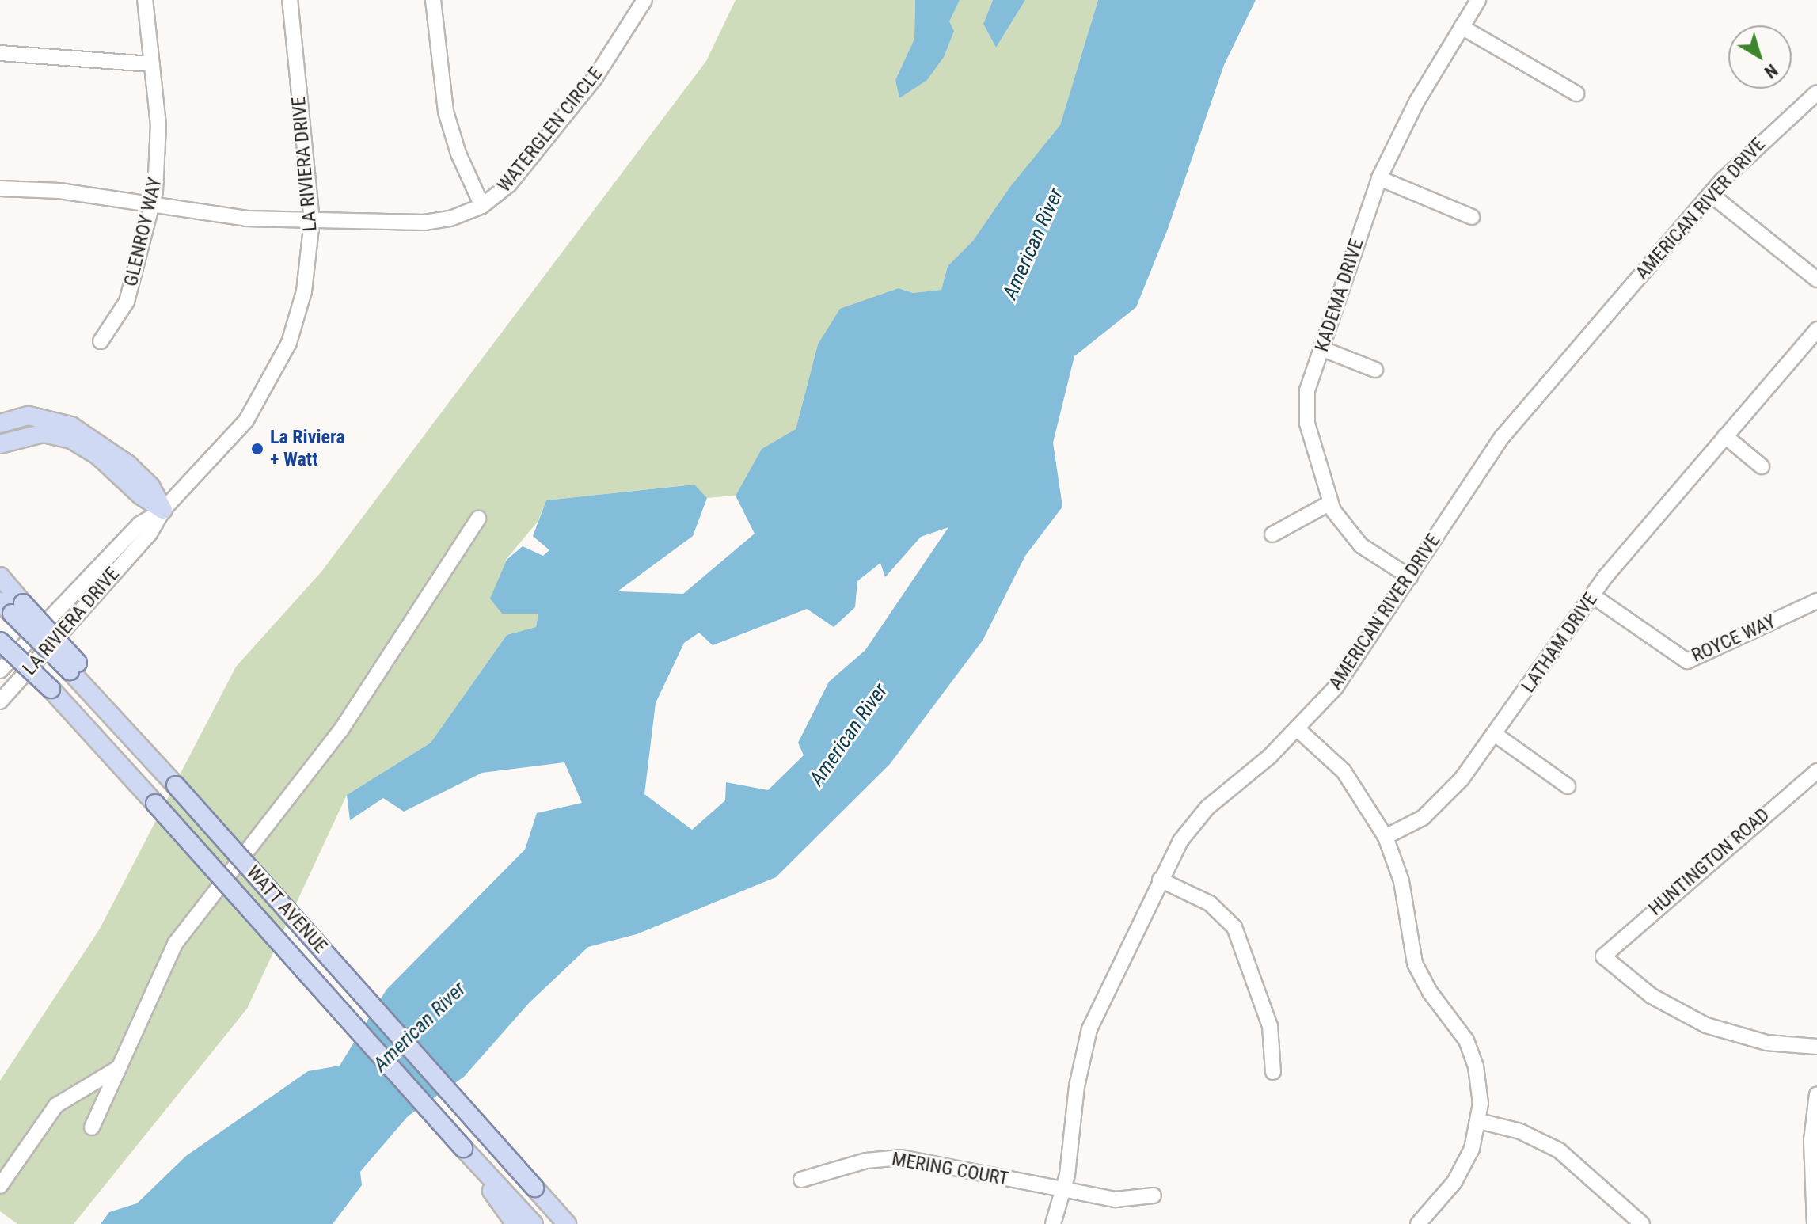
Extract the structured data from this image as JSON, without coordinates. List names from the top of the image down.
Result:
{
  "streets": {
    "main road": ["WATT AVENUE"],
    "street": [
      "WATERGLEN CIRCLE",
      "LA RIVIERA DRIVE",
      "AMERICAN RIVER DRIVE",
      "GLENROY WAY",
      "KADEMA DRIVE",
      "ROYCE WAY",
      "LATHAM DRIVE",
      "HUNTINGTON ROAD",
      "MERING COURT"
    ]
  },
  "crossings": [
    ["WATERGLEN CIRCLE", "LA RIVIERA DRIVE"],
    ["WATERGLEN CIRCLE", "GLENROY WAY"],
    ["AMERICAN RIVER DRIVE", "KADEMA DRIVE"],
    ["AMERICAN RIVER DRIVE", "MERING COURT"],
    ["ROYCE WAY", "LATHAM DRIVE"]
  ],
  "water": ["American River"],
  "places": ["La Riviera + Watt"],
  "north": "bottom right"
}
